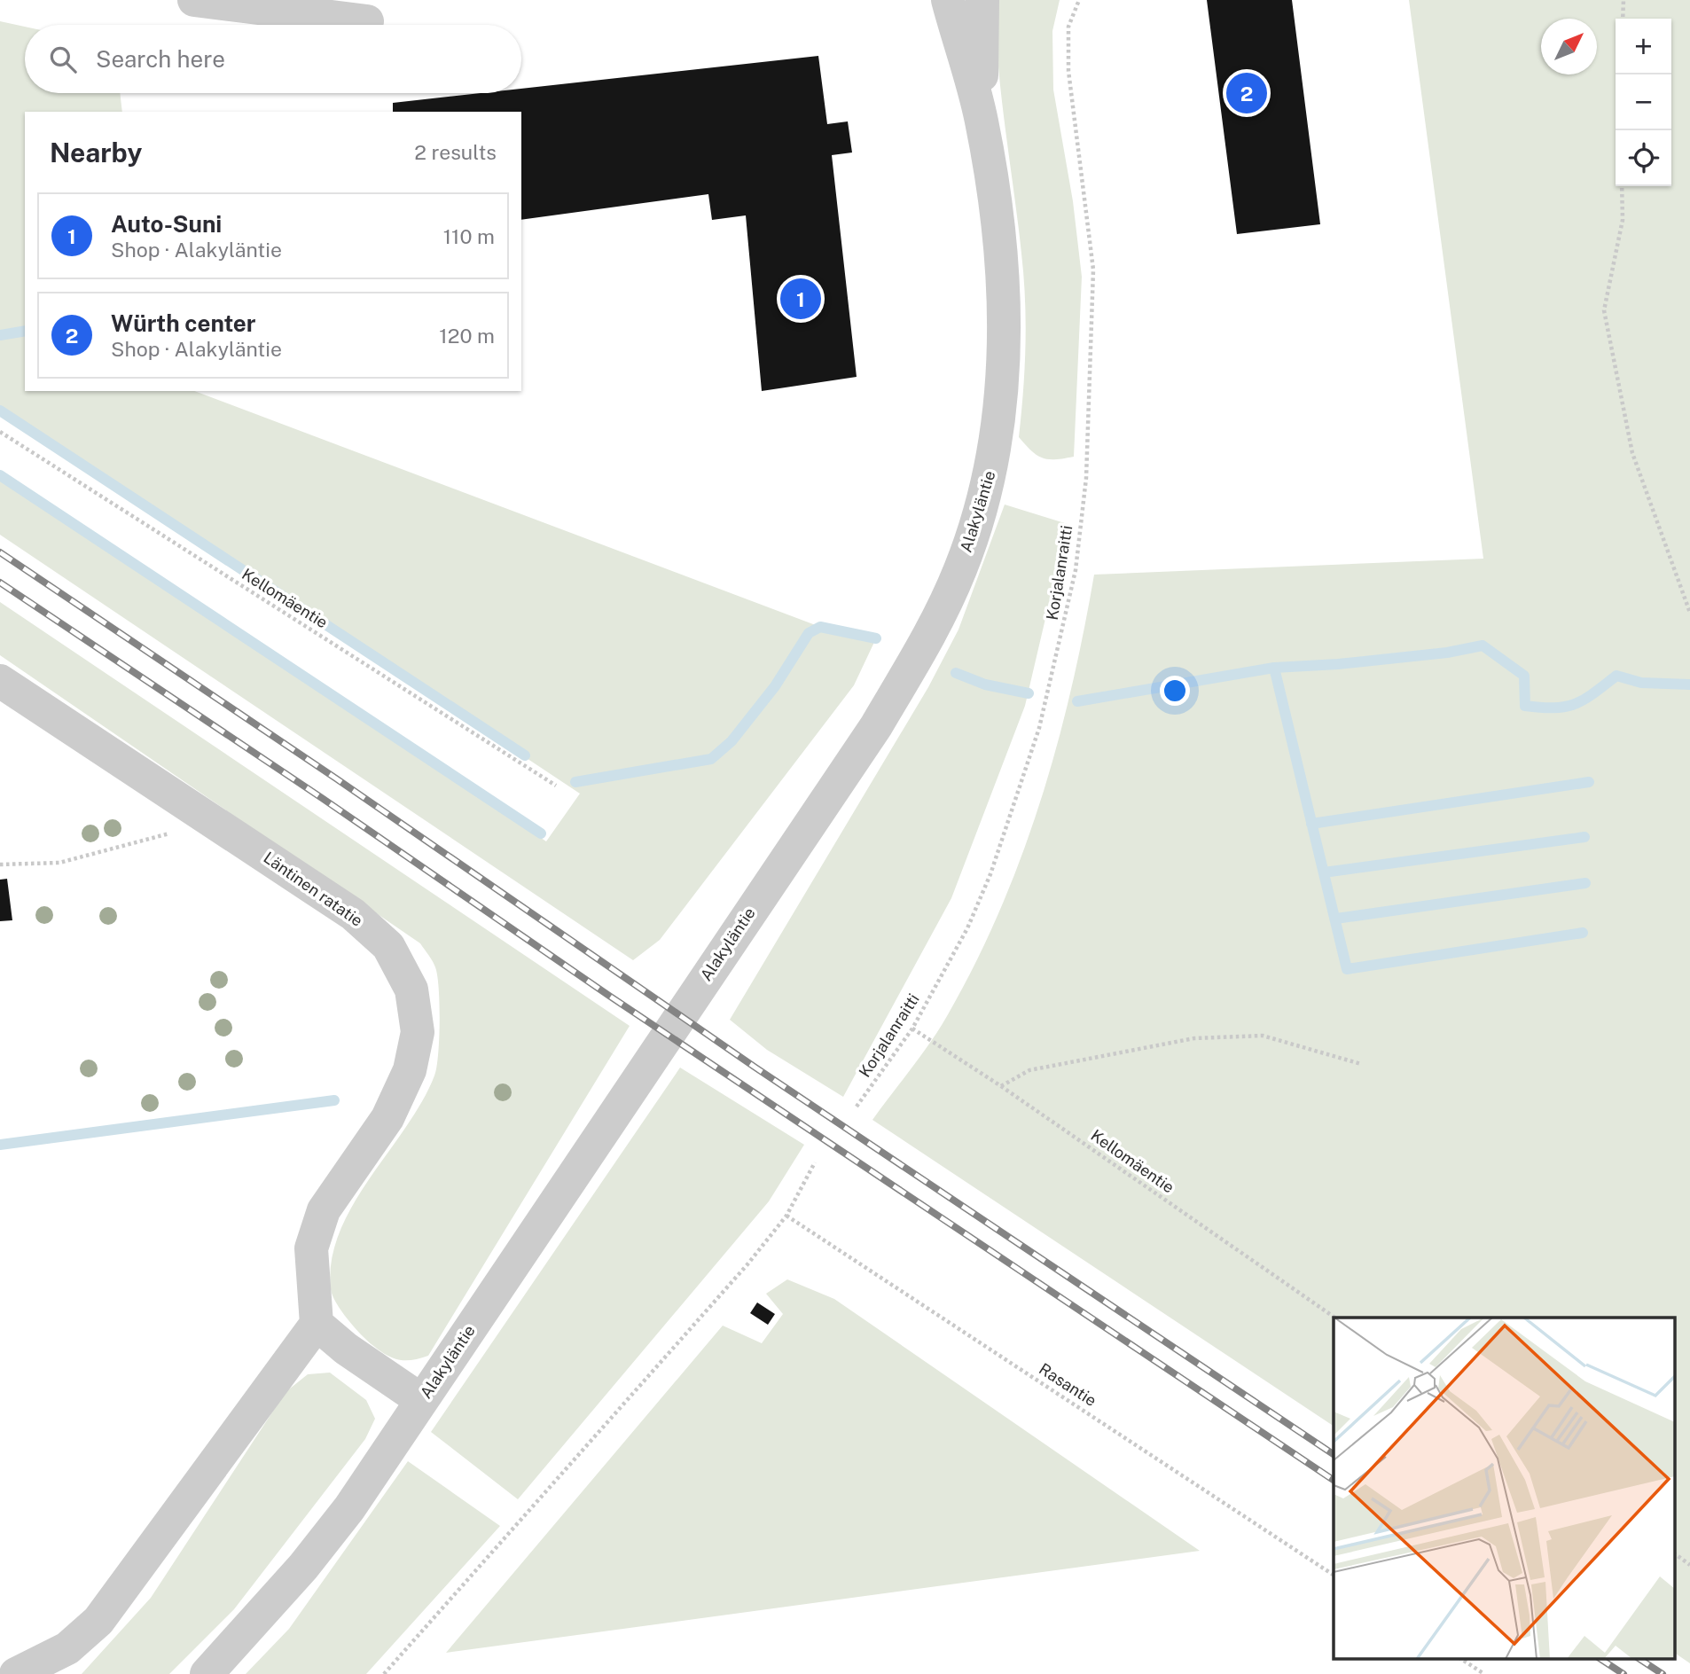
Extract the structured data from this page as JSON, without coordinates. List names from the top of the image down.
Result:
{
  "streets": {
    "street": ["Alakyläntie", "Läntinen ratatie"],
    "path": ["Korjalanraitti", "Kellomäentie", "Rasantie"]
  },
  "crossings": [
    ["Korjalanraitti", "Kellomäentie"]
  ],
  "north": "top right",
  "page": {
    "map_buttons": ["+", "−"],
    "search": "Search here",
    "pins": ["2", "1"],
    "heading": ["Nearby", "2 results"],
    "list": [
      {
        "mark": "1",
        "name": "Auto-Suni",
        "note": "Shop · Alakyläntie",
        "value": "110 m"
      },
      {
        "mark": "2",
        "name": "Würth center",
        "note": "Shop · Alakyläntie",
        "value": "120 m"
      }
    ]
  }
}
